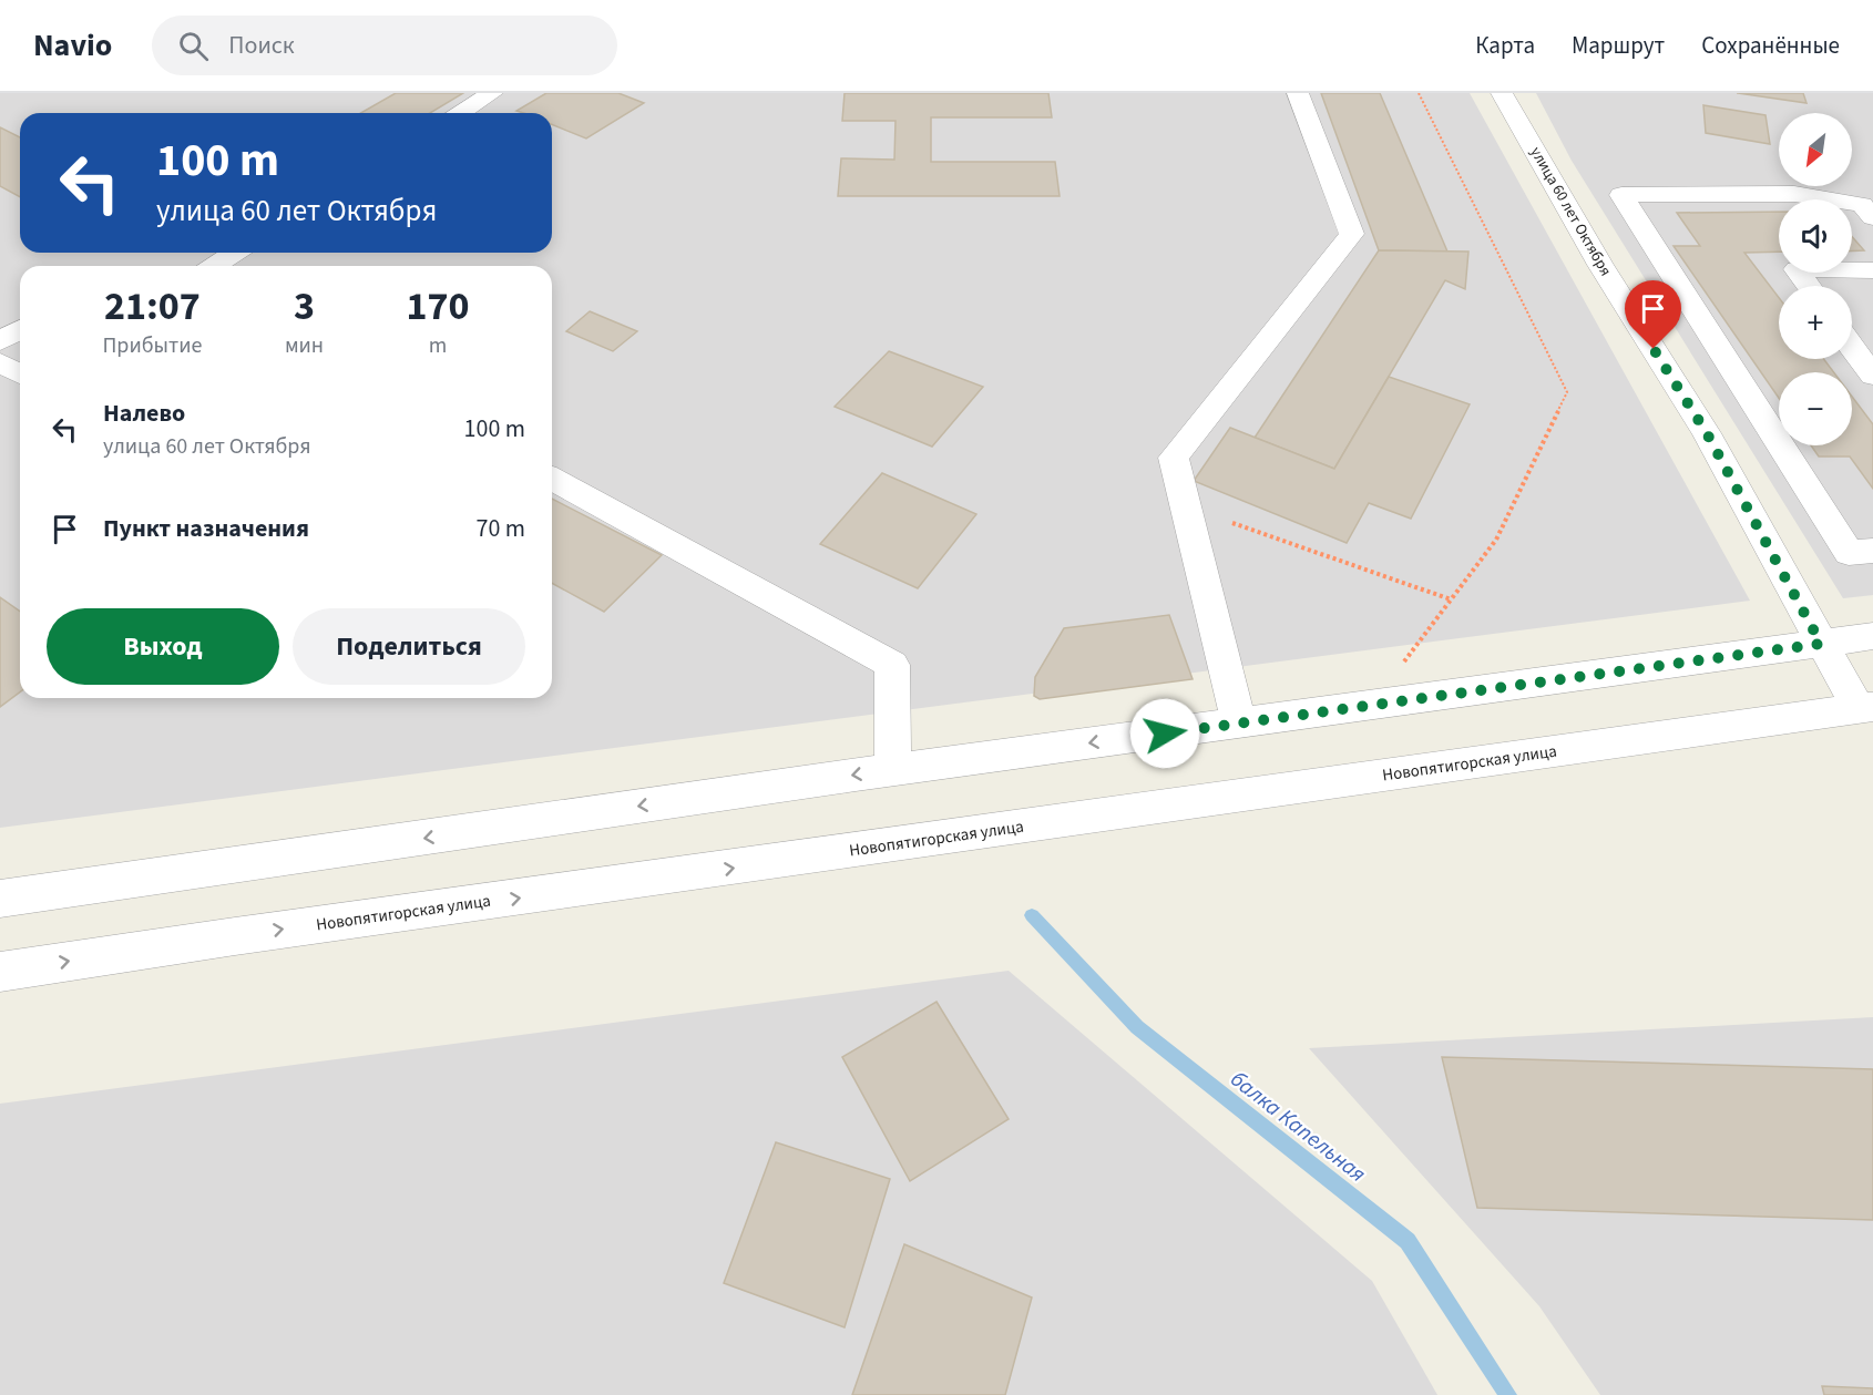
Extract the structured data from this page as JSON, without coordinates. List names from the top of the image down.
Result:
{
  "streets": {
    "street": ["улица 60 лет Октября", "Новопятигорская улица"]
  },
  "crossings": [
    ["улица 60 лет Октября", "Новопятигорская улица"]
  ],
  "water": ["балка Капельная"],
  "north": "bottom left",
  "page": {
    "header": "Navio",
    "search": "Поиск",
    "nav": ["Карта", "Маршрут", "Сохранённые"],
    "map_buttons": ["+", "−"],
    "turn": ["100 m", "улица 60 лет Октября"],
    "eta": [
      "21:07",
      "Прибытие",
      "3",
      "мин",
      "170",
      "m"
    ],
    "list": [
      {
        "name": "Налево",
        "note": "улица 60 лет Октября",
        "value": "100 m"
      },
      {
        "name": "Пункт назначения",
        "value": "70 m"
      }
    ],
    "buttons": ["Выход", "Поделиться"]
  }
}
